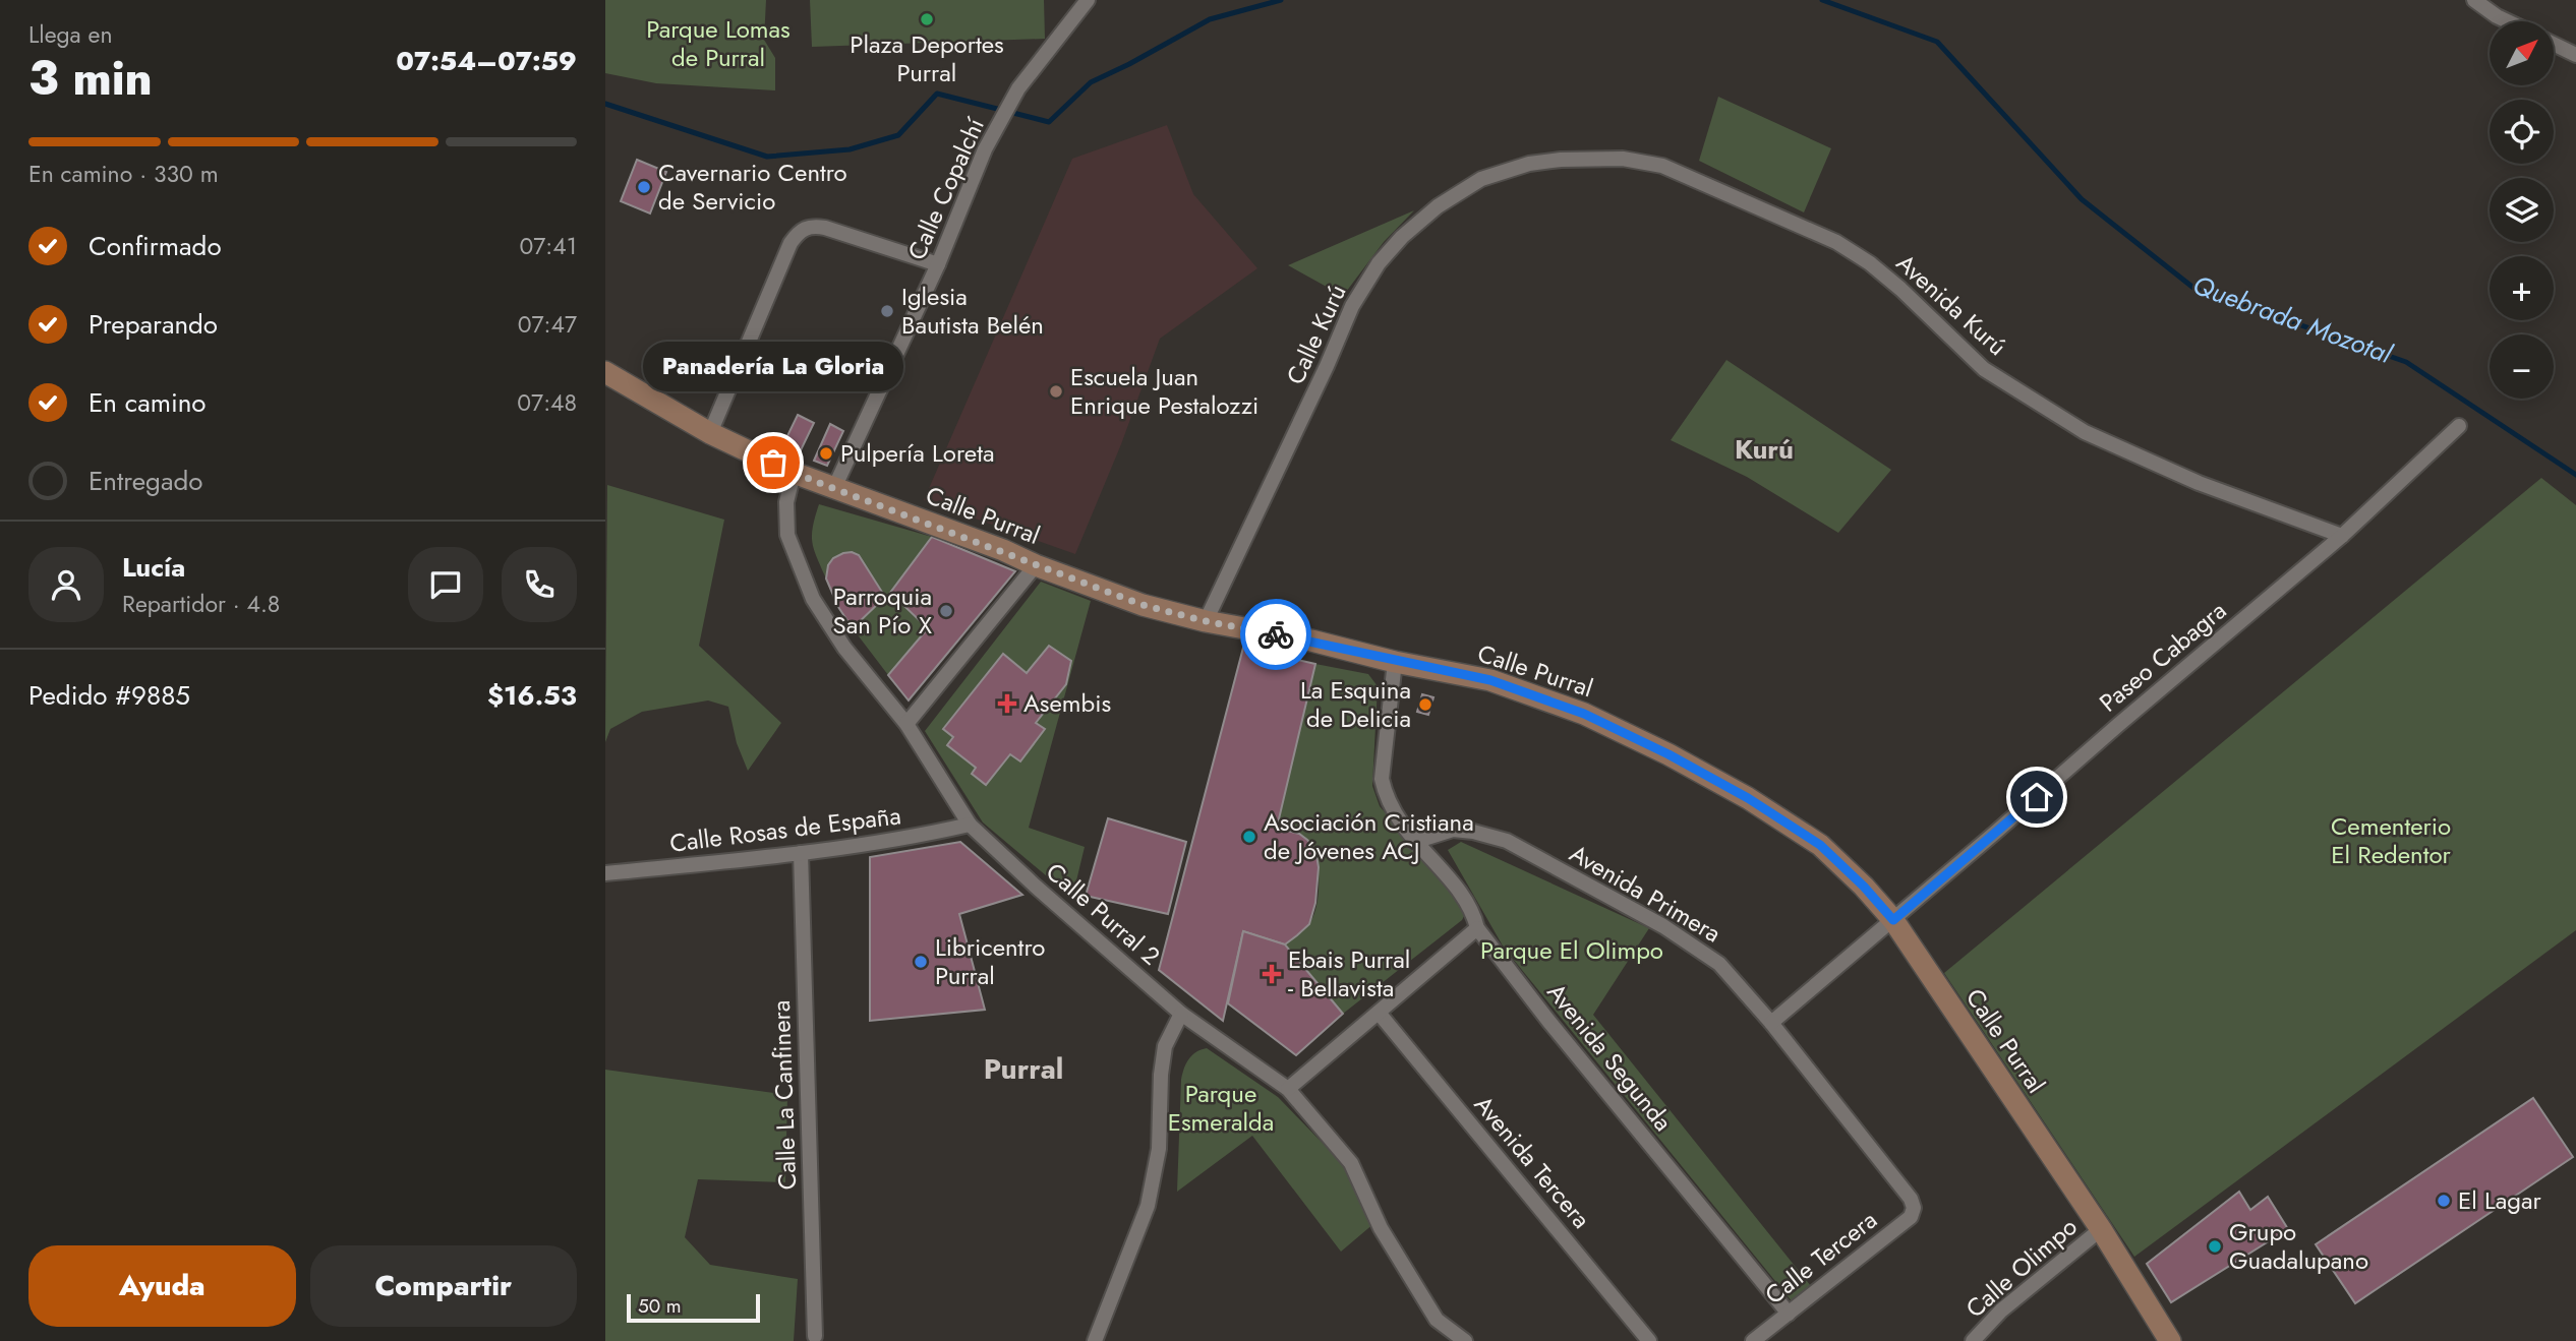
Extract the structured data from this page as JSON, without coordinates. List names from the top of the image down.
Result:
{
  "streets": {
    "street": [
      "Calle Copalchí",
      "Avenida Kurú",
      "Calle Kurú",
      "Calle Purral",
      "Paseo Cabagra",
      "Calle Rosas de España",
      "Avenida Primera",
      "Calle Purral 2",
      "Avenida Segunda",
      "Calle La Canfinera",
      "Avenida Tercera",
      "Calle Tercera",
      "Calle Olimpo"
    ]
  },
  "crossings": [
    ["Calle Copalchí", "Calle Purral"],
    ["Avenida Kurú", "Calle Kurú"],
    ["Avenida Kurú", "Paseo Cabagra"],
    ["Calle Kurú", "Calle Purral"],
    ["Calle Purral", "Paseo Cabagra"],
    ["Calle Purral", "Calle Purral 2"],
    ["Calle Purral", "Avenida Segunda"],
    ["Calle Purral", "Calle Olimpo"],
    ["Paseo Cabagra", "Avenida Primera"],
    ["Calle Rosas de España", "Calle Purral 2"],
    ["Calle Rosas de España", "Calle La Canfinera"],
    ["Avenida Primera", "Avenida Segunda"],
    ["Avenida Primera", "Calle Tercera"],
    ["Avenida Segunda", "Calle Tercera"]
  ],
  "districts": ["Kurú", "Purral"],
  "water": ["Quebrada Mozotal"],
  "parks": [
    "Parque Lomas de Purral",
    "Cementerio El Redentor",
    "Parque El Olimpo",
    "Parque Esmeralda"
  ],
  "places": {
    "other": [
      "Plaza Deportes Purral",
      "Cavernario Centro de Servicio",
      "Iglesia Bautista Belén",
      "Escuela Juan Enrique Pestalozzi",
      "Pulpería Loreta",
      "Panadería La Gloria",
      "Parroquia San Pío X",
      "La Esquina de Delicia",
      "Asociación Cristiana de Jóvenes ACJ",
      "Libricentro Purral",
      "El Lagar",
      "Grupo Guadalupano"
    ],
    "health": ["Asembis", "Ebais Purral - Bellavista"]
  },
  "scale_bar": "50 m",
  "north": "top right",
  "page": {
    "heading": ["3 min", "Llega en", "07:54–07:59"],
    "panel": [
      "Lucía",
      "Repartidor · 4.8",
      "Pedido #9885",
      "$16.53"
    ],
    "map_buttons": ["+", "−"],
    "bar": "En camino · 330 m",
    "list": [
      ["Confirmado", "07:41"],
      ["Preparando", "07:47"],
      ["En camino", "07:48"],
      "Entregado"
    ],
    "bubble": "Panadería La Gloria",
    "buttons": ["Ayuda", "Compartir"],
    "scale": "50 m"
  }
}
